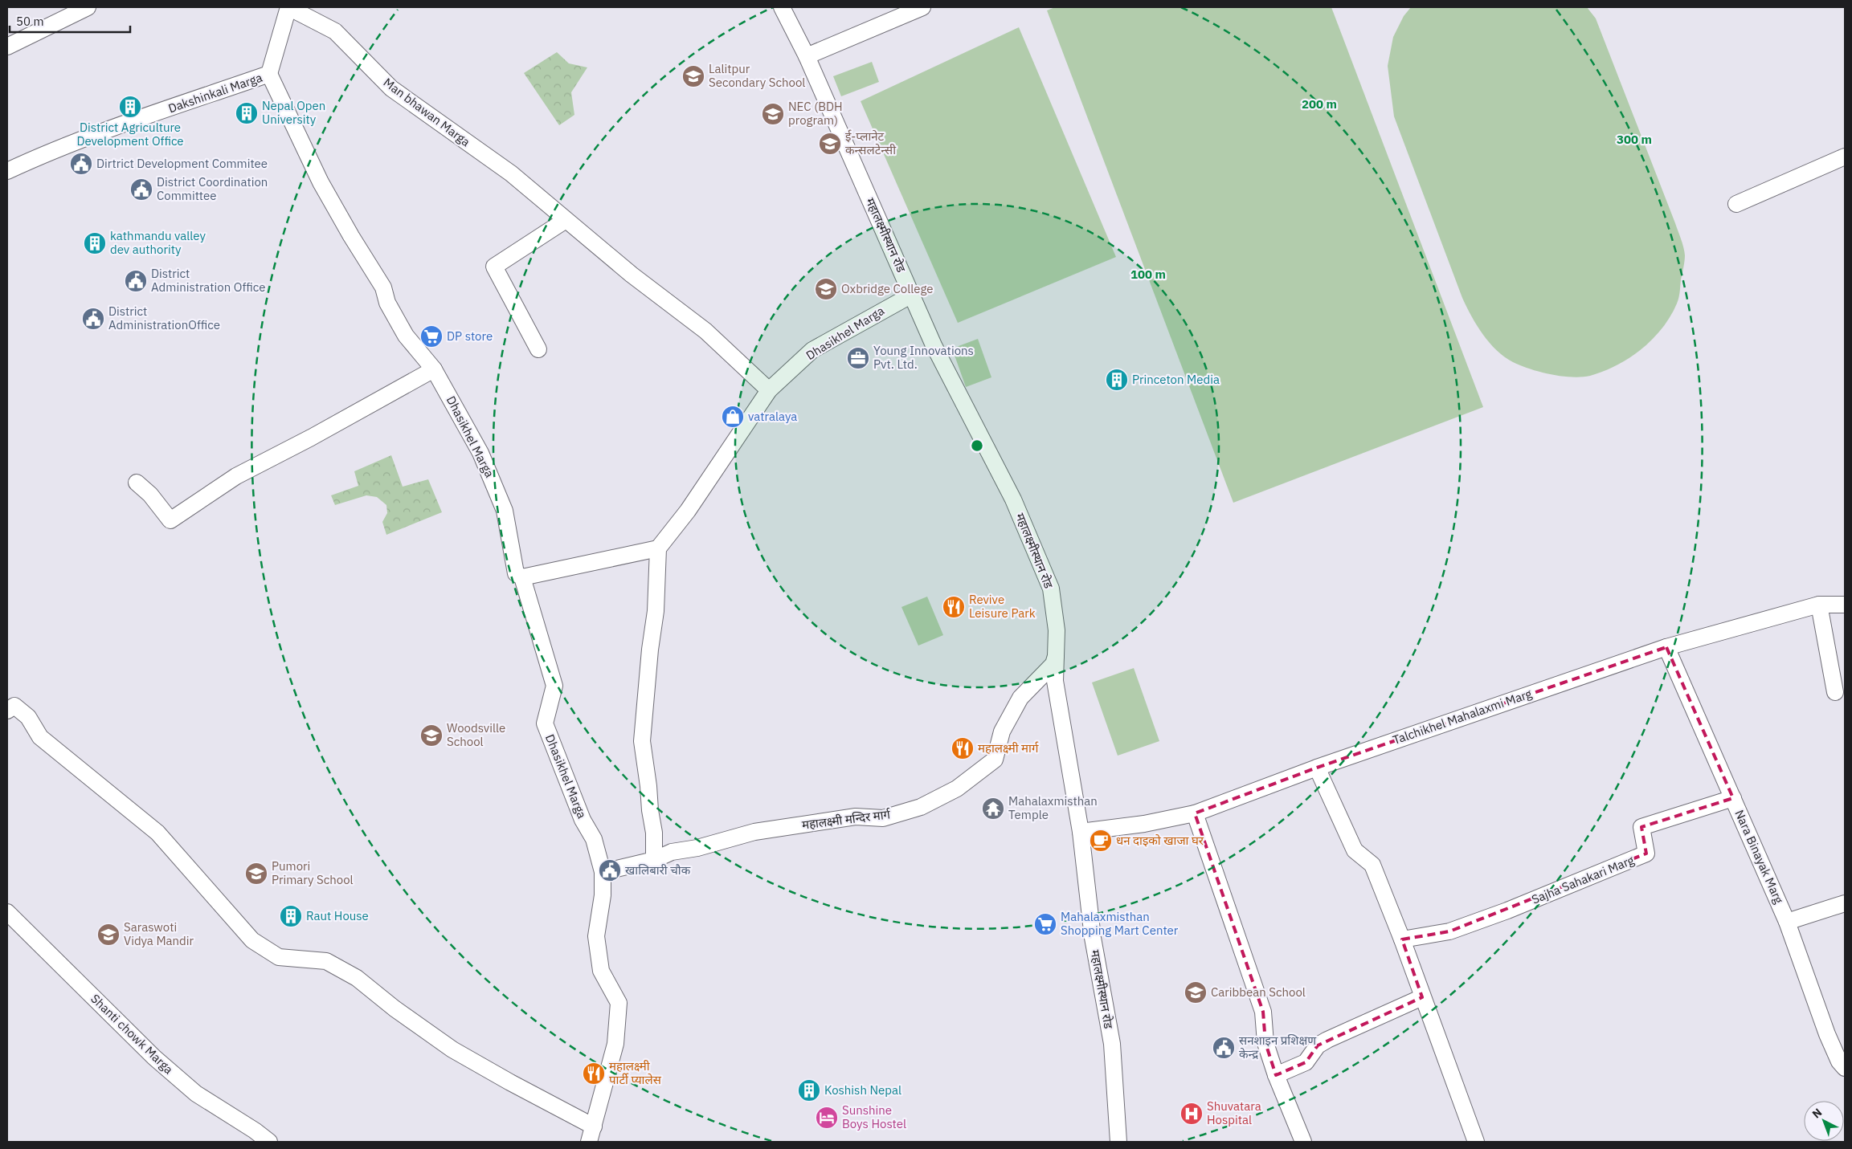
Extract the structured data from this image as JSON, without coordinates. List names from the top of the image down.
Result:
{
  "streets": {
    "street": [
      "Dakshinkali Marga",
      "Man bhawan Marga",
      "महालक्ष्मीस्थान रोड",
      "Dhasikhel Marga",
      "Talchikhel Mahalaxmi Marg",
      "महालक्ष्मी मन्दिर मार्ग",
      "Nara Binayak Marg",
      "Sajha Sahakari Marg",
      "Shanti chowk Marga"
    ]
  },
  "crossings": [
    ["Dakshinkali Marga", "Man bhawan Marga"],
    ["Dakshinkali Marga", "Dhasikhel Marga"],
    ["Man bhawan Marga", "Dhasikhel Marga"],
    ["महालक्ष्मीस्थान रोड", "Dhasikhel Marga"],
    ["महालक्ष्मीस्थान रोड", "Talchikhel Mahalaxmi Marg"],
    ["महालक्ष्मीस्थान रोड", "महालक्ष्मी मन्दिर मार्ग"],
    ["Talchikhel Mahalaxmi Marg", "Nara Binayak Marg"],
    ["Nara Binayak Marg", "Sajha Sahakari Marg"]
  ],
  "places": {
    "school or university": [
      "Lalitpur Secondary School",
      "NEC (BDH program)",
      "ई-प्लानेट कन्सलटेन्सी",
      "Oxbridge College",
      "Woodsville School",
      "Pumori Primary School",
      "Saraswoti Vidya Mandir",
      "Caribbean School"
    ],
    "building": [
      "District Agriculture Development Office",
      "Nepal Open University",
      "kathmandu valley dev authority",
      "Princeton Media",
      "Raut House",
      "Koshish Nepal"
    ],
    "public building": [
      "Dirtrict Development Commitee",
      "District Coordination Committee",
      "District Administration Office",
      "District AdministrationOffice",
      "खालिबारी चौक",
      "सनशाइन प्रशिक्षण केन्द्र"
    ],
    "supermarket": ["DP store", "Mahalaxmisthan Shopping Mart Center"],
    "office": ["Young Innovations Pvt. Ltd."],
    "shop": ["vatralaya"],
    "restaurant": ["Revive Leisure Park", "महालक्ष्मी मार्ग", "महालक्ष्मी पार्टी प्यालेस"],
    "temple": ["Mahalaxmisthan Temple"],
    "cafe": ["धन दाइको खाजा घर"],
    "hospital": ["Shuvatara Hospital"],
    "hotel": ["Sunshine Boys Hostel"]
  },
  "scale_bar": "50 m",
  "north": "top left",
  "rings": ["200 m", "300 m", "100 m"]
}
